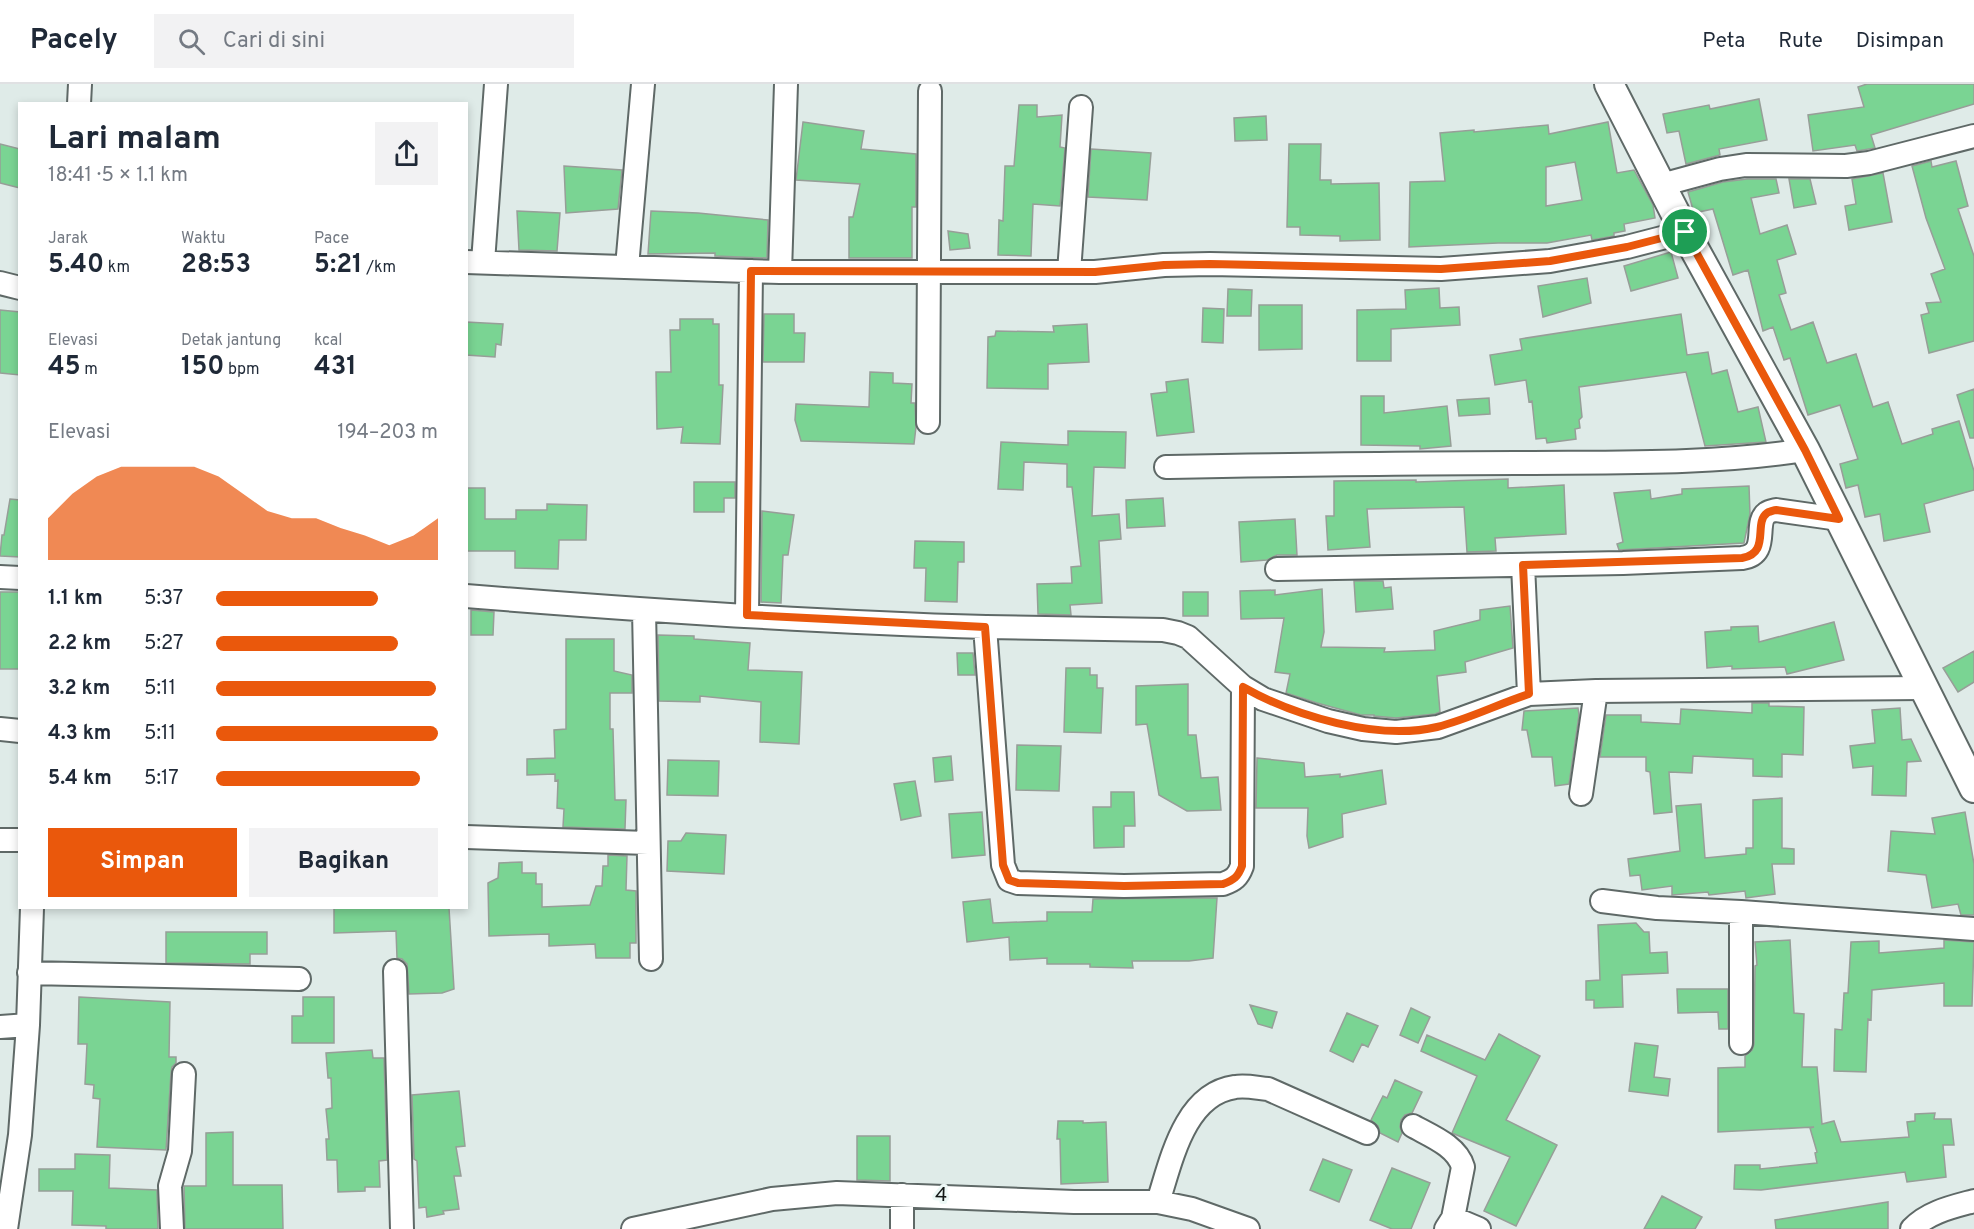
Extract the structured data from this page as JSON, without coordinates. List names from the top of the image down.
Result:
{
  "streets": {
    "street": ["4"]
  },
  "page": {
    "header": "Pacely",
    "search": "Cari di sini",
    "nav": ["Peta", "Rute", "Disimpan"],
    "heading": ["Lari malam", "18:41 · 5 × 1.1 km"],
    "stats": [
      ["Jarak", "5.40 km"],
      ["Waktu", "28:53"],
      ["Pace", "5:21 /km"],
      ["Elevasi", "45 m"],
      ["Detak jantung", "150 bpm"],
      ["kcal", "431"]
    ],
    "chart": ["Elevasi", "194–203 m"],
    "list": [
      {
        "name": "1.1 km",
        "note": "5:37"
      },
      {
        "name": "2.2 km",
        "note": "5:27"
      },
      {
        "name": "3.2 km",
        "note": "5:11"
      },
      {
        "name": "4.3 km",
        "note": "5:11"
      },
      {
        "name": "5.4 km",
        "note": "5:17"
      }
    ],
    "buttons": ["Simpan", "Bagikan"]
  }
}
